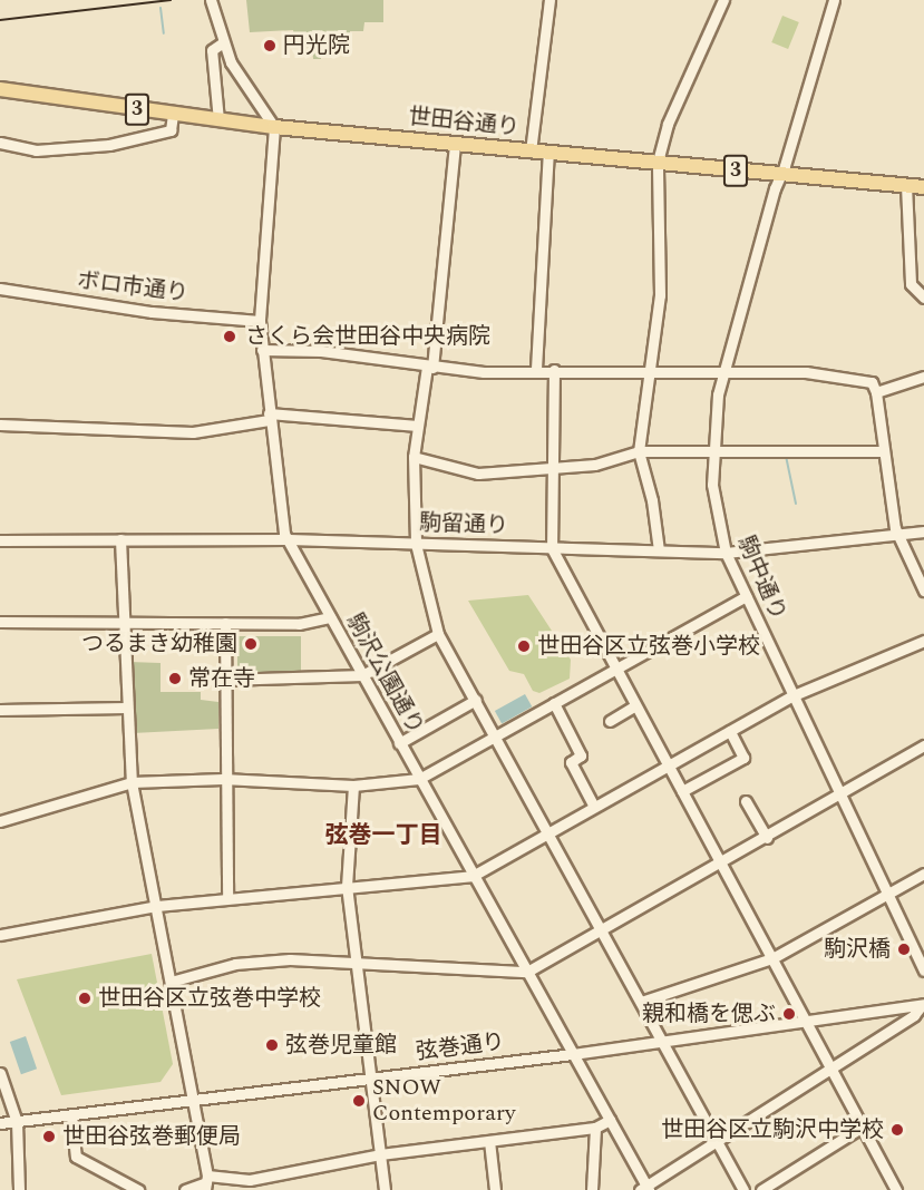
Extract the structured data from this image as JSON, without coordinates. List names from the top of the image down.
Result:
{
  "streets": {
    "main road": ["3", "世田谷通り"],
    "street": [
      "ボロ市通り",
      "駒留通り",
      "駒中通り",
      "駒沢公園通り",
      "弦巻通り"
    ]
  },
  "crossings": [
    ["世田谷通り", "駒中通り"],
    ["世田谷通り", "駒沢公園通り"],
    ["ボロ市通り", "駒沢公園通り"],
    ["駒留通り", "駒中通り"],
    ["駒留通り", "駒沢公園通り"],
    ["駒沢公園通り", "弦巻通り"]
  ],
  "districts": ["弦巻一丁目"],
  "places": [
    "円光院",
    "さくら会世田谷中央病院",
    "つるまき幼稚園",
    "世田谷区立弦巻小学校",
    "常在寺",
    "駒沢橋",
    "世田谷区立弦巻中学校",
    "親和橋を偲ぶ",
    "弦巻児童館",
    "SNOW Contemporary",
    "世田谷区立駒沢中学校",
    "世田谷弦巻郵便局"
  ]
}
